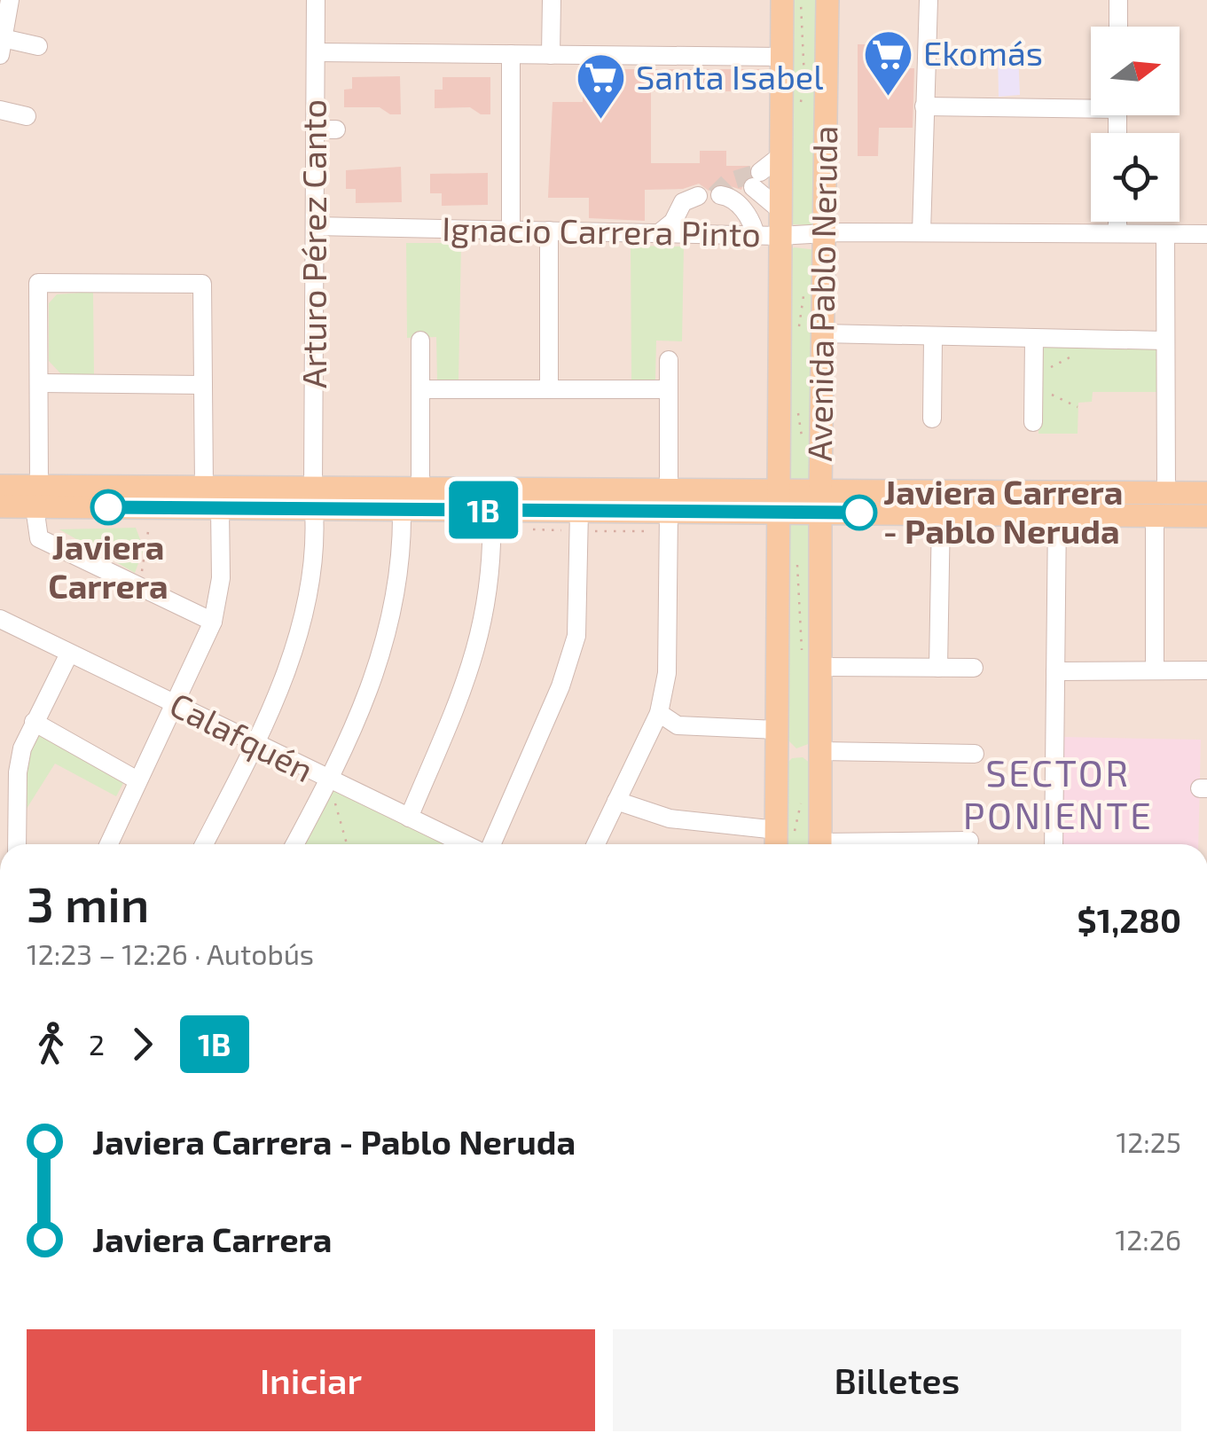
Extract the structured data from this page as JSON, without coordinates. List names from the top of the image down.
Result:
{
  "streets": {
    "main road": ["Avenida Pablo Neruda"],
    "street": ["Ignacio Carrera Pinto", "Arturo Pérez Canto", "Calafquén"]
  },
  "crossings": [
    ["Ignacio Carrera Pinto", "Arturo Pérez Canto"],
    ["Ignacio Carrera Pinto", "Avenida Pablo Neruda"],
    ["Arturo Pérez Canto", "Calafquén"]
  ],
  "districts": ["SECTOR PONIENTE"],
  "places": {
    "supermarket": ["Ekomás", "Santa Isabel"],
    "other": ["Javiera Carrera", "Javiera Carrera - Pablo Neruda"]
  },
  "lines": ["bus line 1B"],
  "north": "right",
  "page": {
    "on_map": "1B",
    "heading": ["3 min", "12:23 – 12:26 · Autobús", "$1,280"],
    "legs": ["2", "1B"],
    "list": [
      {
        "name": "Javiera Carrera - Pablo Neruda",
        "value": "12:25"
      },
      {
        "name": "Javiera Carrera",
        "value": "12:26"
      }
    ],
    "buttons": ["Iniciar", "Billetes"]
  }
}
